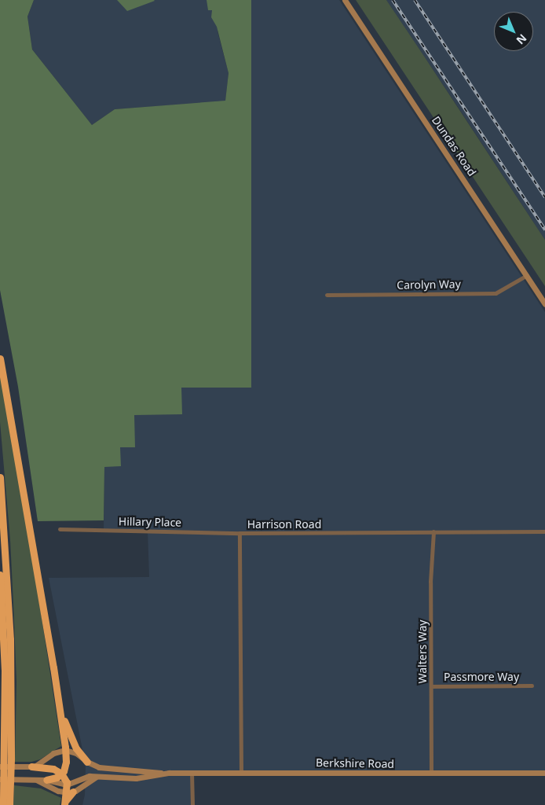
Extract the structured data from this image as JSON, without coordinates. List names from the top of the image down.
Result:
{
  "streets": {
    "main road": ["Dundas Road", "Berkshire Road"],
    "street": [
      "Carolyn Way",
      "Hillary Place",
      "Harrison Road",
      "Walters Way",
      "Passmore Way"
    ]
  },
  "crossings": [
    ["Dundas Road", "Carolyn Way"],
    ["Hillary Place", "Harrison Road"],
    ["Harrison Road", "Walters Way"],
    ["Harrison Road", "Berkshire Road"],
    ["Walters Way", "Passmore Way"],
    ["Walters Way", "Berkshire Road"]
  ],
  "north": "bottom right"
}
